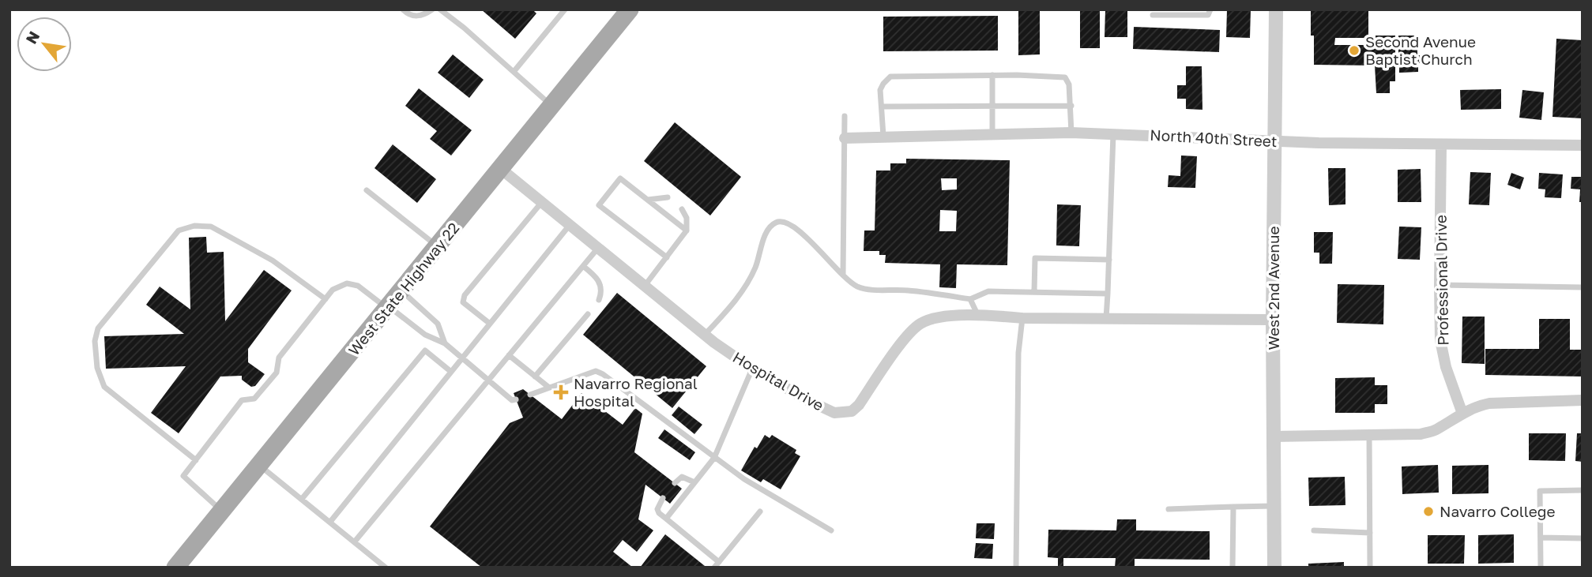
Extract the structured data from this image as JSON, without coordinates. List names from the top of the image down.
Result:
{
  "streets": {
    "main road": ["West State Highway 22"],
    "street": [
      "North 40th Street",
      "Professional Drive",
      "West 2nd Avenue",
      "Hospital Drive"
    ]
  },
  "crossings": [
    ["North 40th Street", "Professional Drive"],
    ["North 40th Street", "West 2nd Avenue"],
    ["West 2nd Avenue", "Hospital Drive"],
    ["West State Highway 22", "Hospital Drive"]
  ],
  "places": {
    "other": ["Second Avenue Baptist Church", "Navarro College"],
    "health": ["Navarro Regional Hospital"]
  },
  "north": "top left"
}
